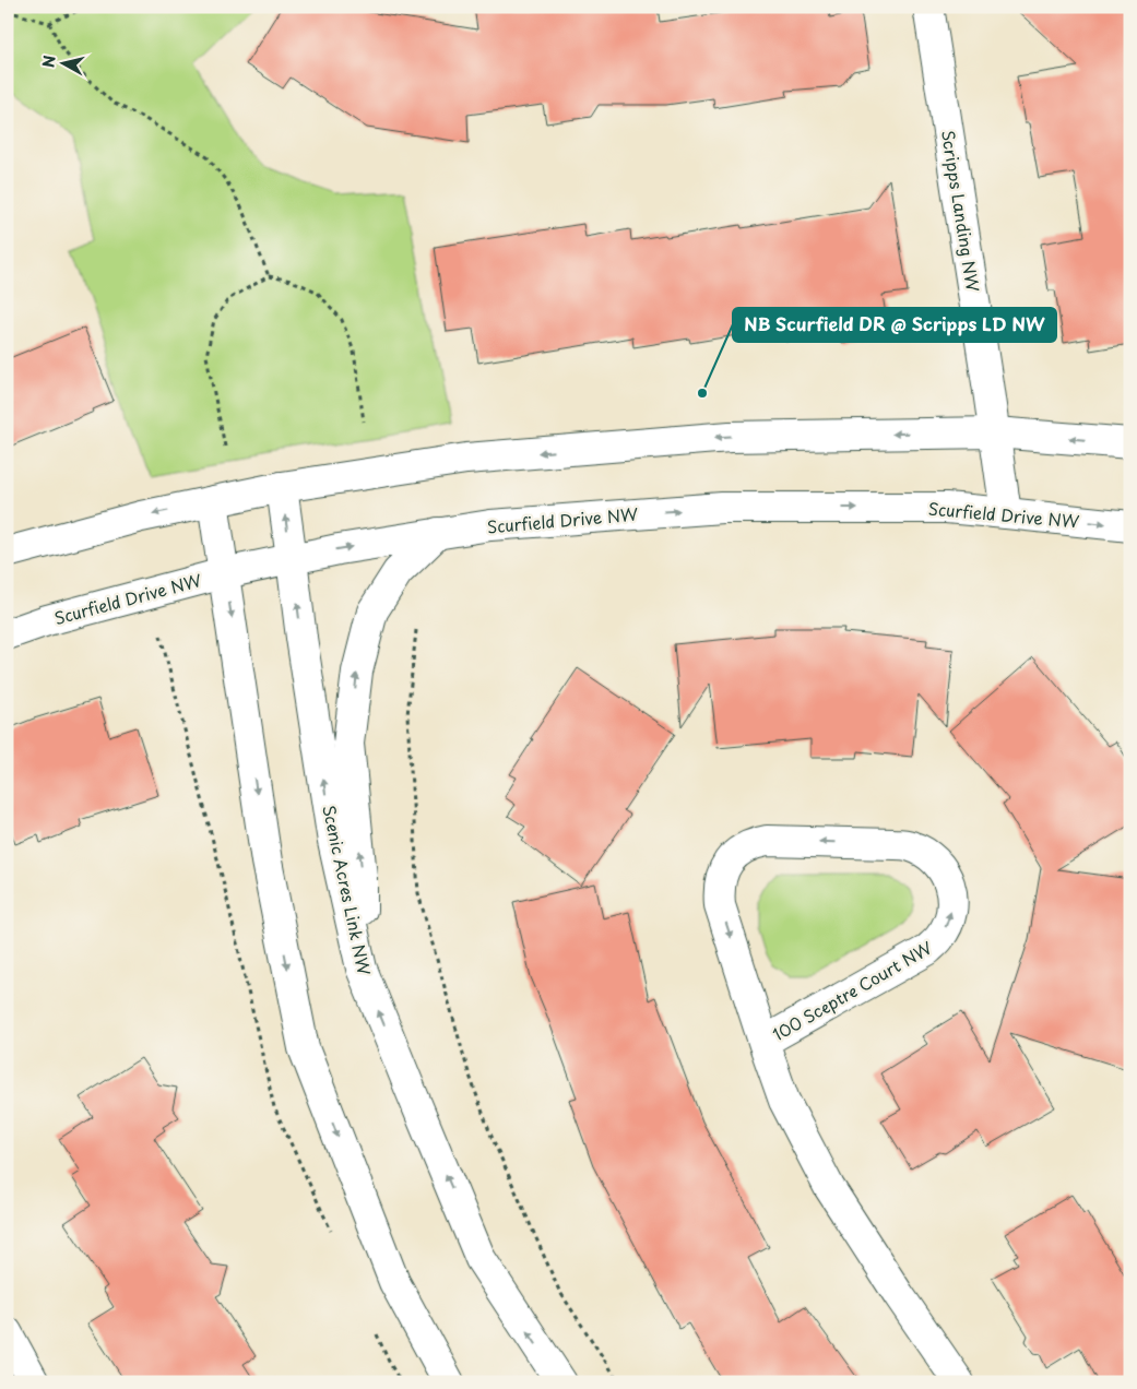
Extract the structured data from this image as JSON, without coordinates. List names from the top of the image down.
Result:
{
  "streets": {
    "street": [
      "Scripps Landing NW",
      "Scurfield Drive NW",
      "Scenic Acres Link NW",
      "100 Sceptre Court NW"
    ]
  },
  "crossings": [
    ["Scripps Landing NW", "Scurfield Drive NW"],
    ["Scurfield Drive NW", "Scenic Acres Link NW"]
  ],
  "places": ["NB Scurfield DR @ Scripps LD NW"],
  "north": "left"
}
